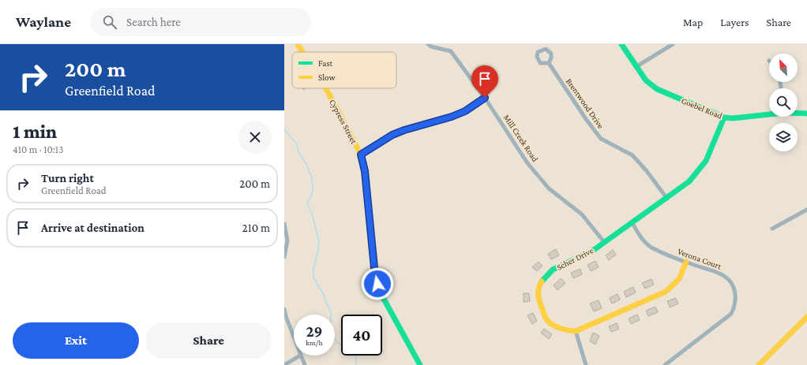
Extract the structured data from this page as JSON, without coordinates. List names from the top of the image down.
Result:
{
  "streets": {
    "street": [
      "Brentwood Drive",
      "Goebel Road",
      "Cypress Street",
      "Mill Creek Road",
      "Scher Drive",
      "Verona Court"
    ]
  },
  "crossings": [
    ["Brentwood Drive", "Scher Drive"],
    ["Goebel Road", "Scher Drive"],
    ["Mill Creek Road", "Scher Drive"],
    ["Scher Drive", "Verona Court"]
  ],
  "legend": ["Fast", "Slow"],
  "north": "top left",
  "page": {
    "header": "Waylane",
    "search": "Search here",
    "nav": ["Map", "Layers", "Share"],
    "turn": ["200 m", "Greenfield Road"],
    "heading": ["1 min", "410 m · 10:13"],
    "list": [
      {
        "name": "Turn right",
        "note": "Greenfield Road",
        "value": "200 m"
      },
      {
        "name": "Arrive at destination",
        "value": "210 m"
      }
    ],
    "speed": "29 km/h",
    "limit": "40",
    "buttons": ["Exit", "Share"]
  }
}
